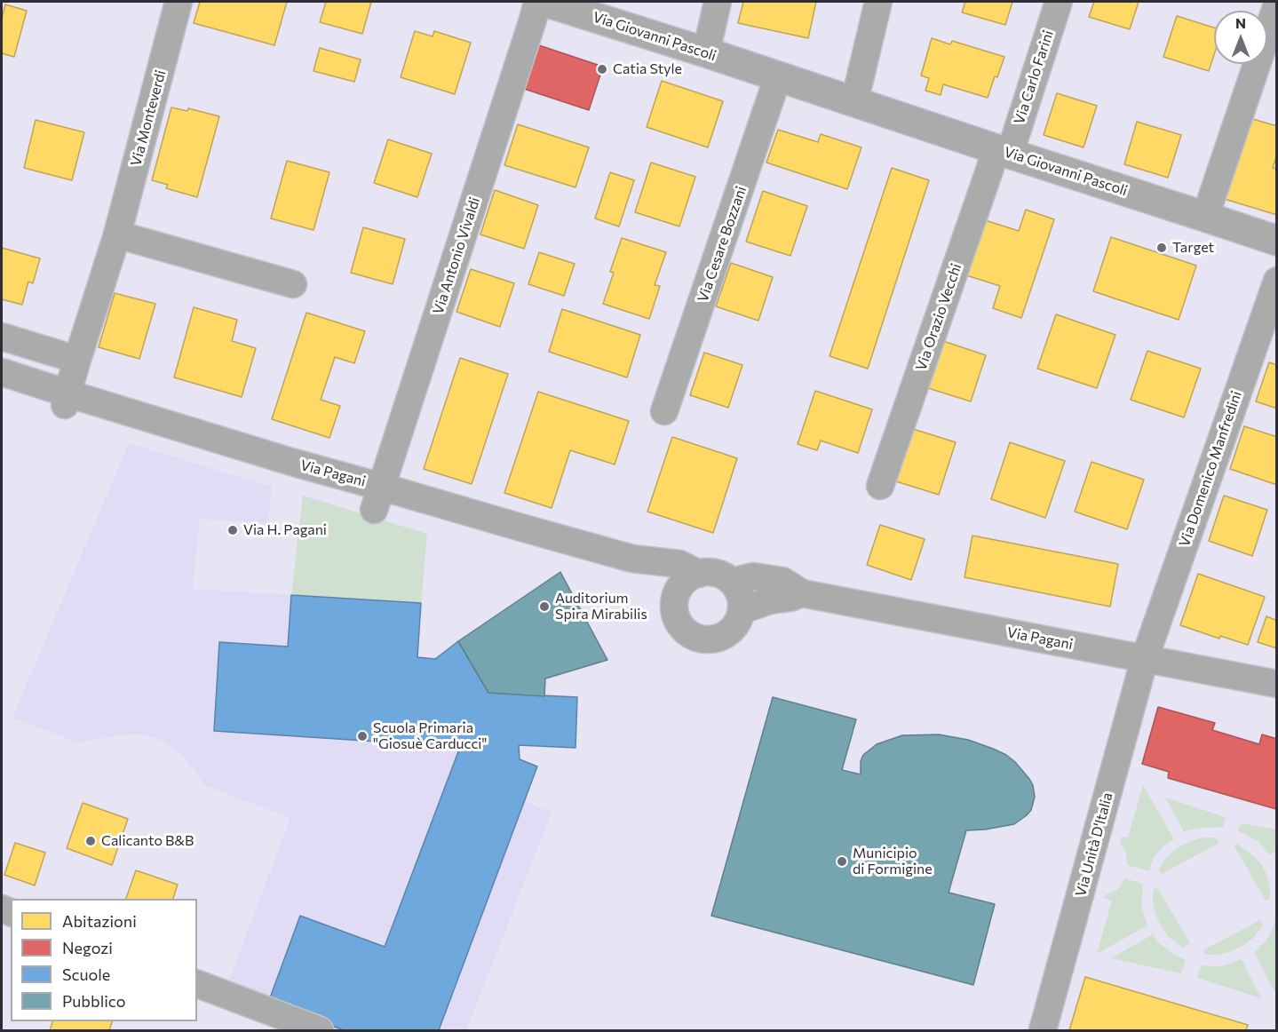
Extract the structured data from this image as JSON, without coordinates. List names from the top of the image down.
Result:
{
  "streets": {
    "street": [
      "Via Giovanni Pascoli",
      "Via Carlo Farini",
      "Via Monteverdi",
      "Via Cesare Bozzani",
      "Via Antonio Vivaldi",
      "Via Orazio Vecchi",
      "Via Domenico Manfredini",
      "Via Pagani",
      "Via Unità D'Italia"
    ]
  },
  "crossings": [
    ["Via Giovanni Pascoli", "Via Carlo Farini"],
    ["Via Giovanni Pascoli", "Via Cesare Bozzani"],
    ["Via Giovanni Pascoli", "Via Orazio Vecchi"],
    ["Via Carlo Farini", "Via Orazio Vecchi"],
    ["Via Antonio Vivaldi", "Via Pagani"],
    ["Via Domenico Manfredini", "Via Pagani"],
    ["Via Domenico Manfredini", "Via Unità D'Italia"],
    ["Via Pagani", "Via Unità D'Italia"]
  ],
  "places": [
    "Catia Style",
    "Target",
    "Via H. Pagani",
    "Auditorium Spira Mirabilis",
    "Scuola Primaria \"Giosuè Carducci\"",
    "Calicanto B&B",
    "Municipio di Formigine"
  ],
  "legend": [
    "Abitazioni",
    "Negozi",
    "Scuole",
    "Pubblico"
  ],
  "north": "top"
}
